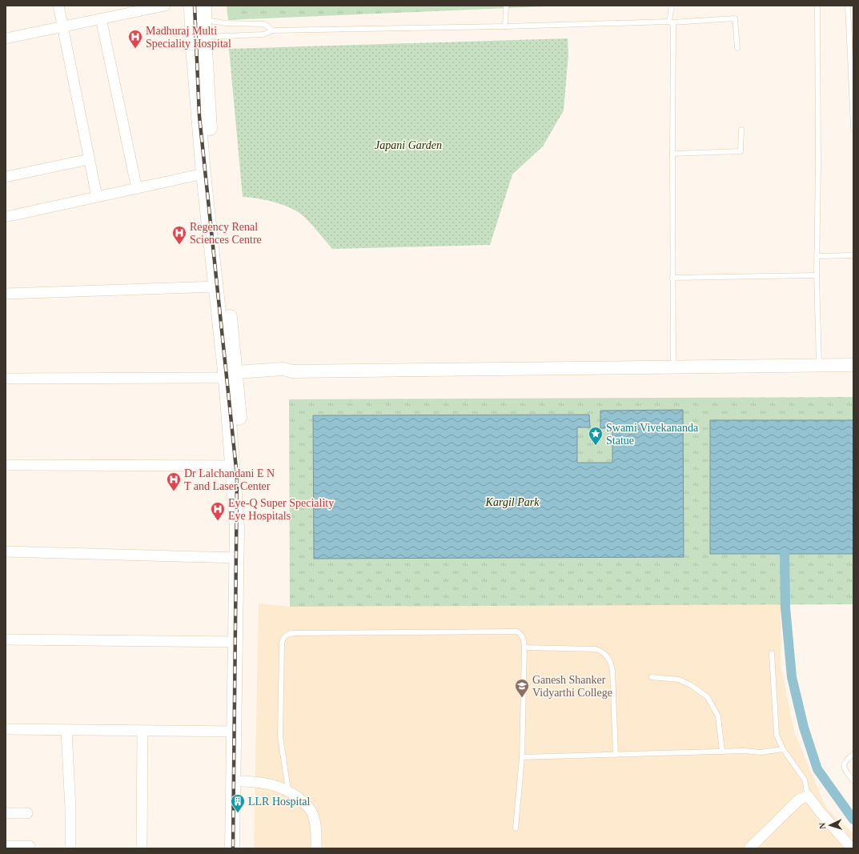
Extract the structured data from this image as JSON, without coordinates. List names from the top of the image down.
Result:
{
  "parks": ["Japani Garden", "Kargil Park"],
  "places": {
    "hospital": [
      "Madhuraj Multi Speciality Hospital",
      "Regency Renal Sciences Centre",
      "Dr Lalchandani E N T and Laser Center",
      "Eye-Q Super Speciality Eye Hospitals"
    ],
    "place": ["Swami Vivekananda Statue"],
    "school or university": ["Ganesh Shanker Vidyarthi College"],
    "building": ["LLR Hospital"]
  },
  "north": "left"
}
